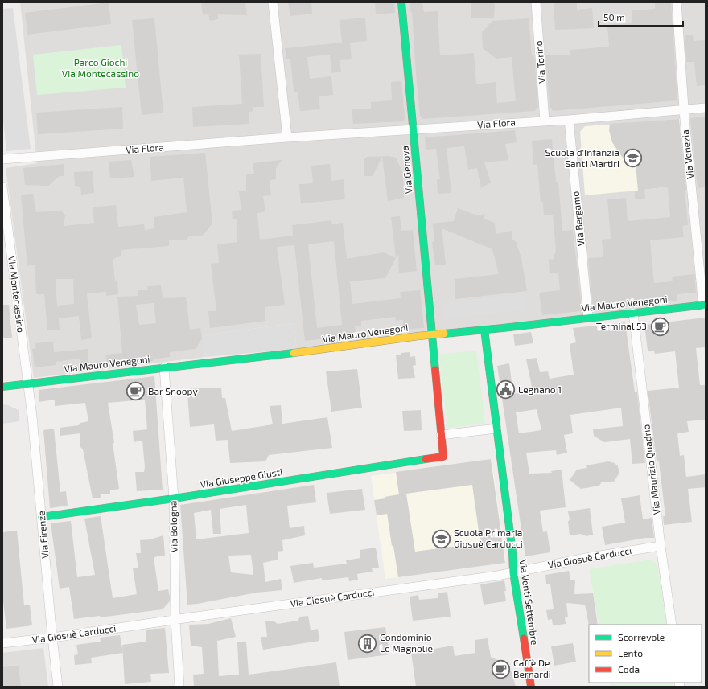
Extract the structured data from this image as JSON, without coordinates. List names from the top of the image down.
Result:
{
  "streets": {
    "street": [
      "Via Torino",
      "Via Flora",
      "Via Venezia",
      "Via Genova",
      "Via Bergamo",
      "Via Montecassino",
      "Via Mauro Venegoni",
      "Via Maurizio Quadrio",
      "Via Giuseppe Giusti",
      "Via Bologna",
      "Via Firenze",
      "Via Giosuè Carducci",
      "Via Venti Settembre"
    ]
  },
  "crossings": [
    ["Via Torino", "Via Flora"],
    ["Via Flora", "Via Venezia"],
    ["Via Flora", "Via Genova"],
    ["Via Flora", "Via Bergamo"],
    ["Via Venezia", "Via Mauro Venegoni"],
    ["Via Genova", "Via Mauro Venegoni"],
    ["Via Genova", "Via Giuseppe Giusti"],
    ["Via Bergamo", "Via Mauro Venegoni"],
    ["Via Montecassino", "Via Mauro Venegoni"],
    ["Via Montecassino", "Via Firenze"],
    ["Via Mauro Venegoni", "Via Maurizio Quadrio"],
    ["Via Mauro Venegoni", "Via Bologna"],
    ["Via Mauro Venegoni", "Via Firenze"],
    ["Via Mauro Venegoni", "Via Venti Settembre"],
    ["Via Maurizio Quadrio", "Via Giosuè Carducci"],
    ["Via Giuseppe Giusti", "Via Bologna"],
    ["Via Giuseppe Giusti", "Via Firenze"],
    ["Via Bologna", "Via Giosuè Carducci"],
    ["Via Firenze", "Via Giosuè Carducci"],
    ["Via Giosuè Carducci", "Via Venti Settembre"]
  ],
  "parks": ["Parco Giochi Via Montecassino"],
  "places": {
    "school or university": ["Scuola d'Infanzia Santi Martiri", "Scuola Primaria Giosuè Carducci"],
    "cafe": ["Terminal 53", "Bar Snoopy", "Caffè De Bernardi"],
    "public building": ["Legnano 1"],
    "building": ["Condominio Le Magnolie"]
  },
  "legend": ["Scorrevole", "Lento", "Coda"],
  "scale_bar": "50 m"
}
